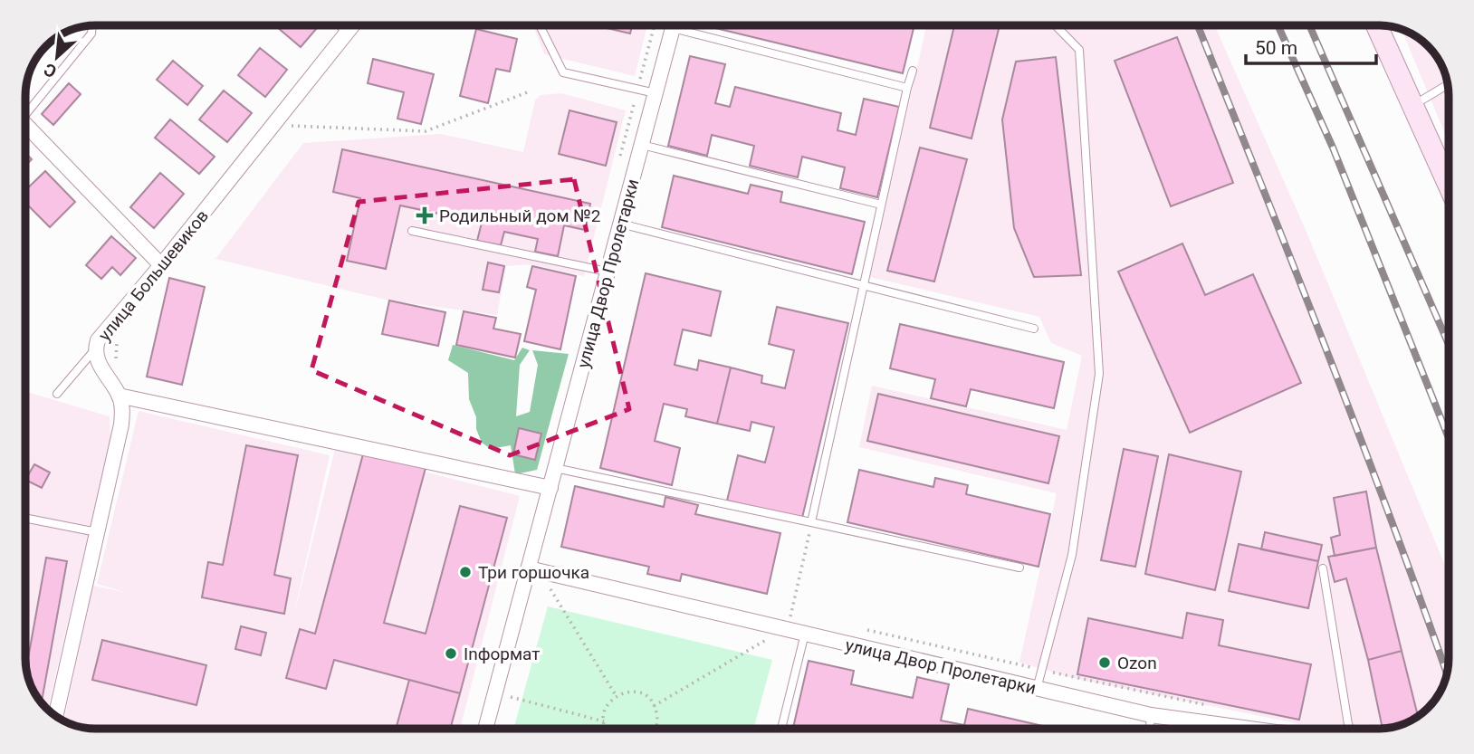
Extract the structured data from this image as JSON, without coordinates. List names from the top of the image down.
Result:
{
  "streets": {
    "street": ["улица Двор Пролетарки", "улица Большевиков"]
  },
  "places": {
    "health": ["Родильный дом №2"],
    "other": ["Три горшочка", "Inформат", "Ozon"]
  },
  "scale_bar": "50 m",
  "north": "bottom left"
}
